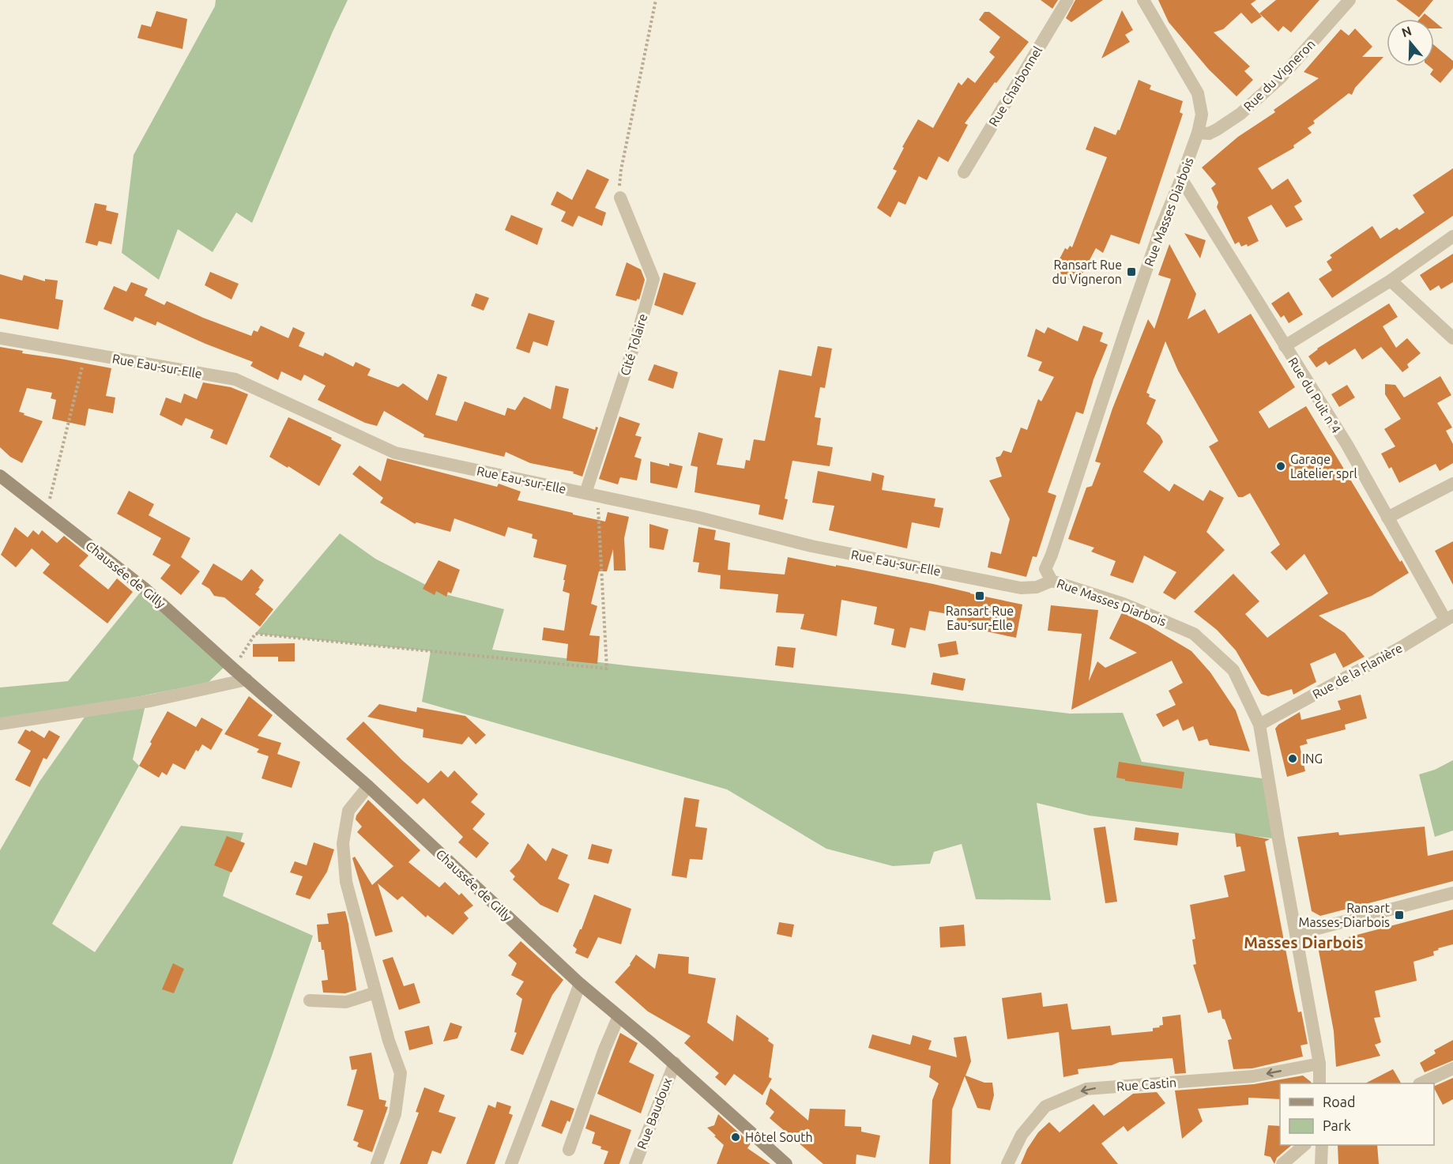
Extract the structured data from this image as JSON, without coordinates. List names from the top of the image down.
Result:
{
  "streets": {
    "main road": ["Chaussée de Gilly"],
    "street": [
      "Rue du Vigneron",
      "Rue Charbonnel",
      "Rue Masses Diarbois",
      "Cité Tolaire",
      "Rue Eau-sur-Elle",
      "Rue du Puit n°4",
      "Rue de la Flanière",
      "Rue Castin",
      "Rue Baudoux"
    ]
  },
  "crossings": [
    ["Rue du Vigneron", "Rue Masses Diarbois"],
    ["Rue Masses Diarbois", "Rue Eau-sur-Elle"],
    ["Rue Masses Diarbois", "Rue du Puit n°4"],
    ["Rue Masses Diarbois", "Rue de la Flanière"],
    ["Rue Masses Diarbois", "Rue Castin"],
    ["Cité Tolaire", "Rue Eau-sur-Elle"],
    ["Rue du Puit n°4", "Rue de la Flanière"],
    ["Chaussée de Gilly", "Rue Baudoux"]
  ],
  "one_way": ["Rue Castin"],
  "districts": ["Masses Diarbois"],
  "places": {
    "transit": ["Ransart Rue du Vigneron", "Ransart Rue Eau-sur-Elle", "Ransart Masses-Diarbois"],
    "other": ["Garage Latelier sprl", "ING", "Hôtel South"]
  },
  "legend": ["Road", "Park"],
  "north": "top"
}
